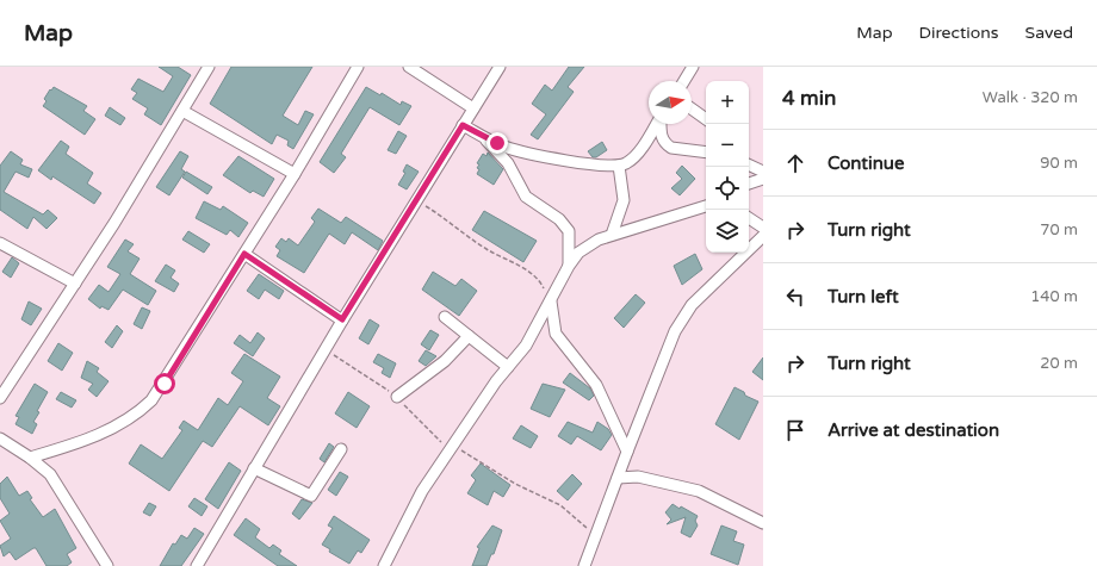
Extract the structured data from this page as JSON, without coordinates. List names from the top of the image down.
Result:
{
  "north": "right",
  "page": {
    "header": "Map",
    "nav": ["Map", "Directions", "Saved"],
    "heading": ["4 min", "Walk · 320 m"],
    "map_buttons": ["+", "−"],
    "list": [
      ["Continue", "90 m"],
      ["Turn right", "70 m"],
      ["Turn left", "140 m"],
      ["Turn right", "20 m"],
      "Arrive at destination"
    ]
  }
}
